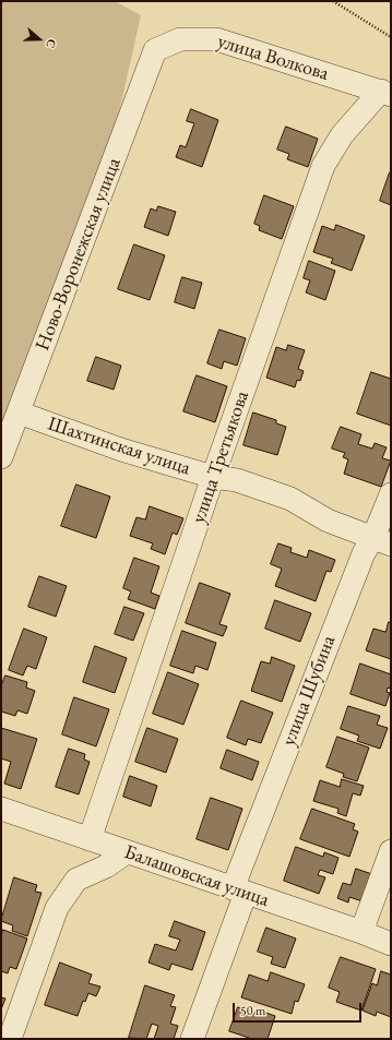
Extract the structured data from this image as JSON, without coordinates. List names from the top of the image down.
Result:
{
  "streets": {
    "street": [
      "улица Волкова",
      "Ново-Воронежская улица",
      "Шахтинская улица",
      "улица Третьякова",
      "улица Шубина",
      "Балашовская улица"
    ]
  },
  "crossings": [
    ["улица Волкова", "Ново-Воронежская улица"],
    ["улица Волкова", "улица Третьякова"],
    ["Ново-Воронежская улица", "Шахтинская улица"],
    ["Шахтинская улица", "улица Третьякова"],
    ["Шахтинская улица", "улица Шубина"],
    ["улица Третьякова", "Балашовская улица"],
    ["улица Шубина", "Балашовская улица"]
  ],
  "scale_bar": "50 m",
  "north": "right"
}
